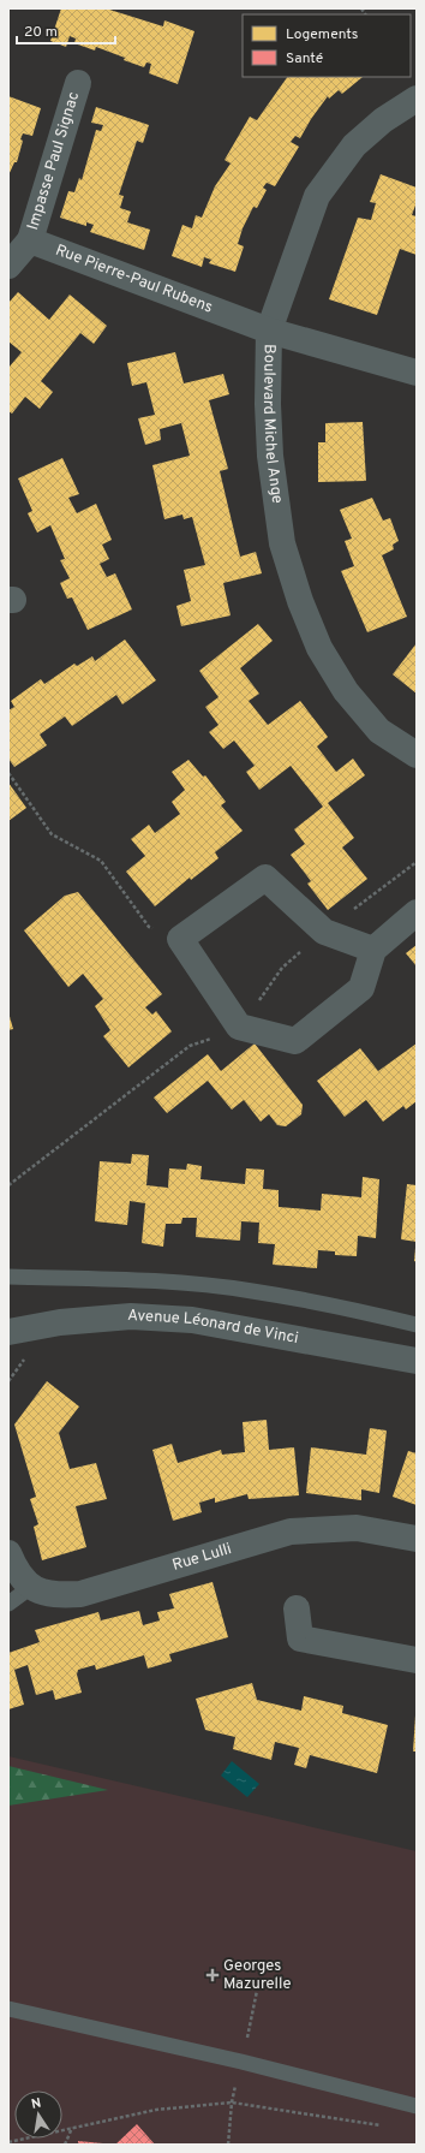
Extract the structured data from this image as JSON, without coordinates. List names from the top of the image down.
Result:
{
  "streets": {
    "street": [
      "Impasse Paul Signac",
      "Rue Pierre-Paul Rubens",
      "Boulevard Michel Ange",
      "Avenue Léonard de Vinci",
      "Rue Lulli"
    ]
  },
  "crossings": [
    ["Impasse Paul Signac", "Rue Pierre-Paul Rubens"],
    ["Rue Pierre-Paul Rubens", "Boulevard Michel Ange"]
  ],
  "places": {
    "health": ["Georges Mazurelle"]
  },
  "legend": ["Logements", "Santé"],
  "scale_bar": "20 m",
  "north": "top"
}
